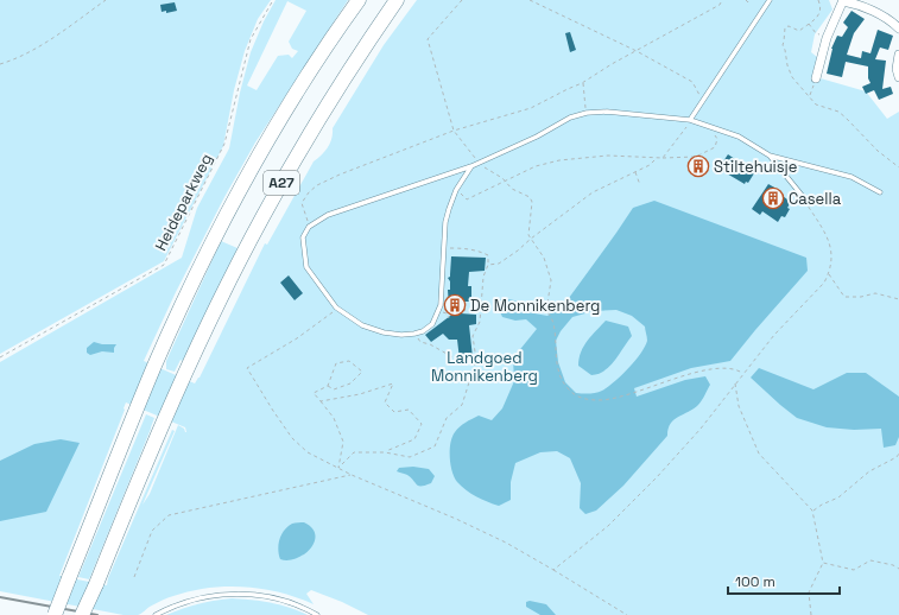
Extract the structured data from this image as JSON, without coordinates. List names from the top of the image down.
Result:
{
  "streets": {
    "highway": ["A27"],
    "path": ["Heideparkweg"]
  },
  "parks": ["Landgoed Monnikenberg"],
  "places": {
    "building": ["Stiltehuisje", "Casella", "De Monnikenberg"]
  },
  "scale_bar": "100 m"
}
